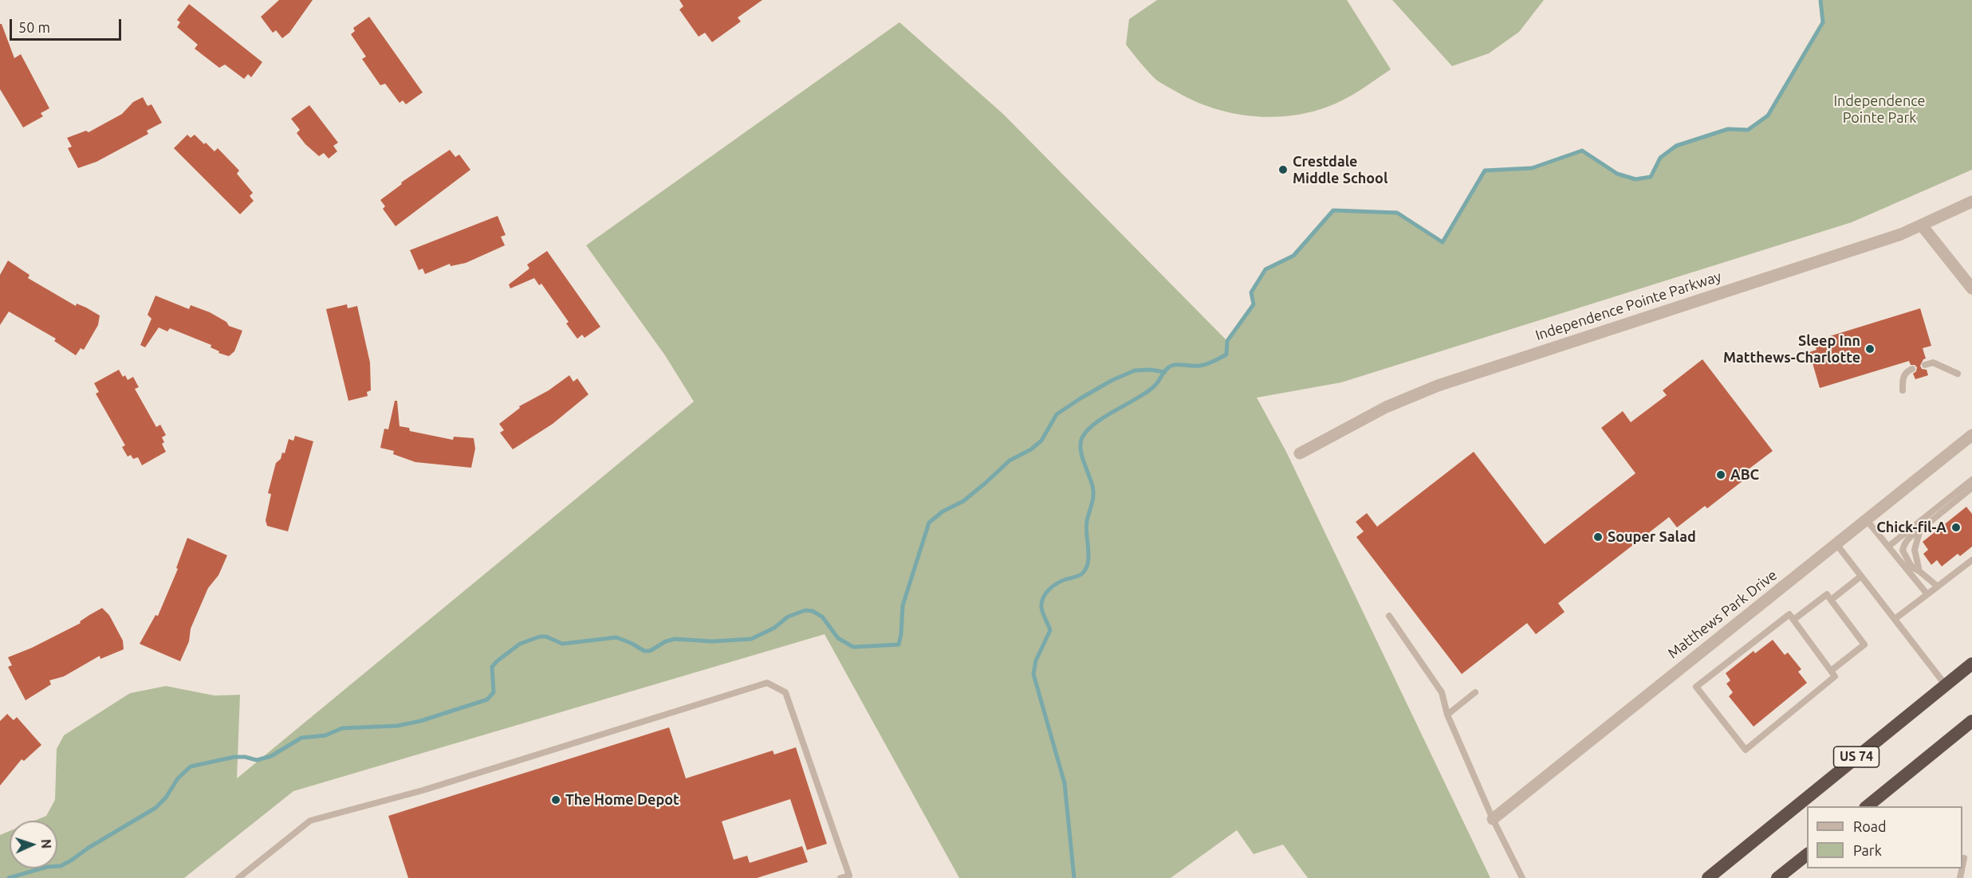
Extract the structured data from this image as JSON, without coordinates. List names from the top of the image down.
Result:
{
  "streets": {
    "highway": ["US 74"],
    "street": ["Independence Pointe Parkway", "Matthews Park Drive"]
  },
  "parks": ["Independence Pointe Park"],
  "places": [
    "Crestdale Middle School",
    "Sleep Inn Matthews-Charlotte",
    "ABC",
    "Chick-fil-A",
    "Souper Salad",
    "The Home Depot"
  ],
  "legend": ["Road", "Park"],
  "scale_bar": "50 m",
  "north": "right"
}
